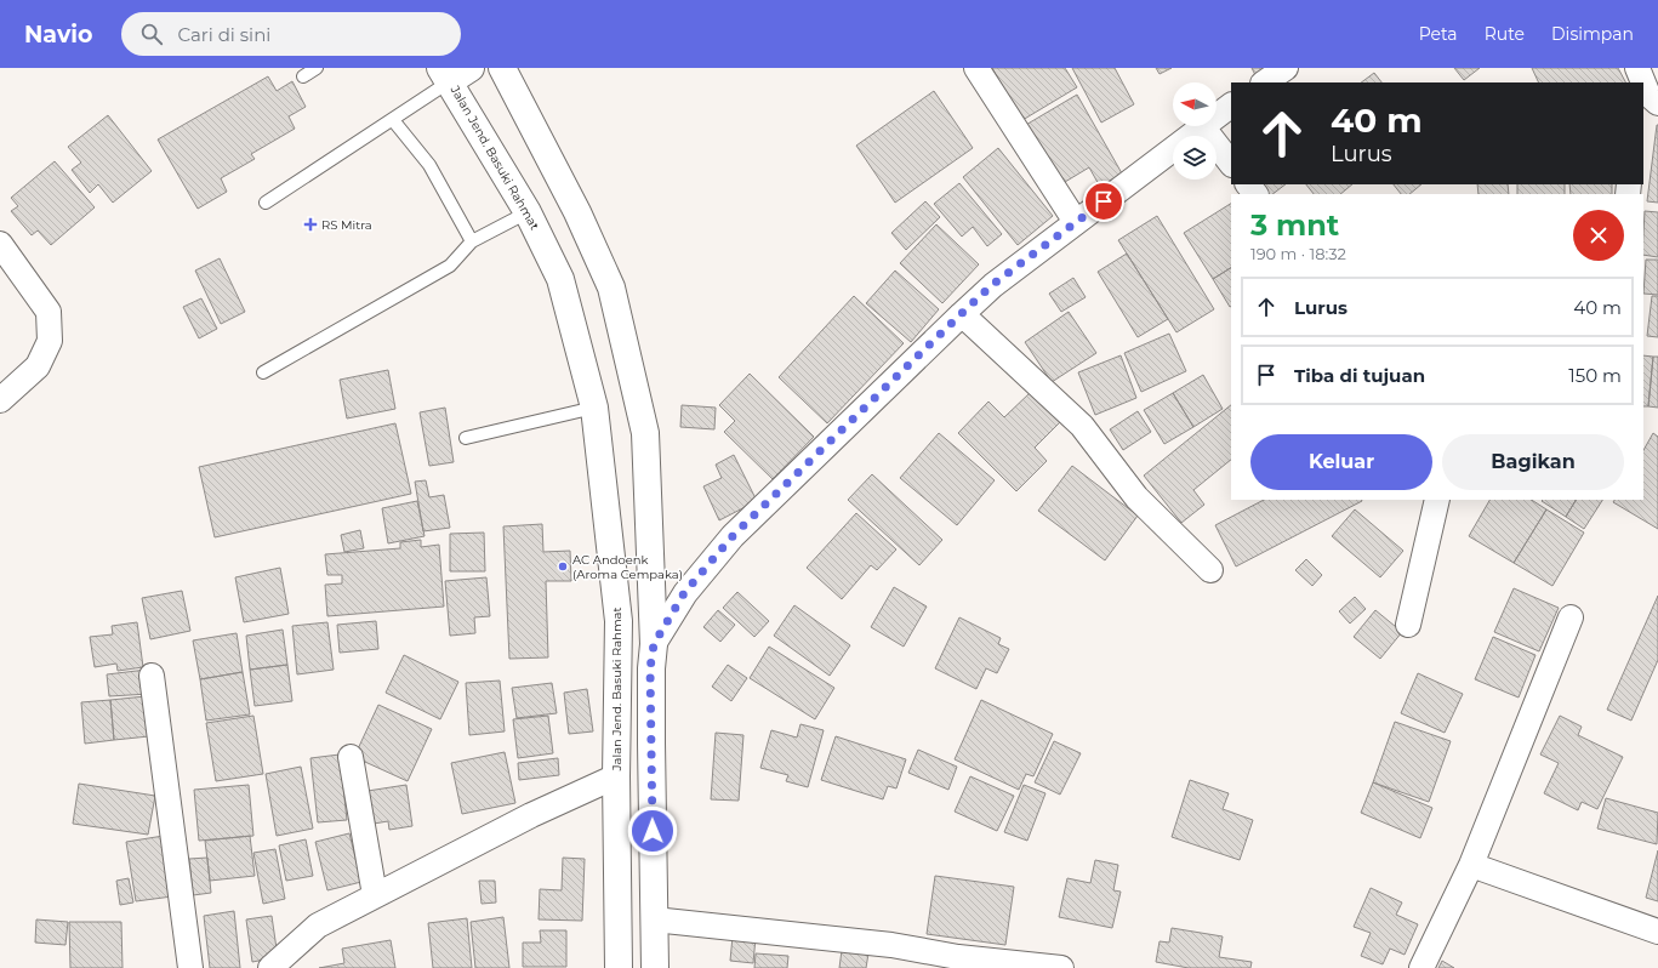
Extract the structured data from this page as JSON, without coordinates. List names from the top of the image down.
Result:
{
  "streets": {
    "main road": ["Jalan Jend. Basuki Rahmat"]
  },
  "places": {
    "health": ["RS Mitra"],
    "other": ["AC Andoenk (Aroma Cempaka)"]
  },
  "north": "left",
  "page": {
    "header": "Navio",
    "search": "Cari di sini",
    "nav": ["Peta", "Rute", "Disimpan"],
    "turn": ["40 m", "Lurus"],
    "heading": ["3 mnt", "190 m · 18:32"],
    "list": [
      {
        "name": "Lurus",
        "value": "40 m"
      },
      {
        "name": "Tiba di tujuan",
        "value": "150 m"
      }
    ],
    "buttons": ["Keluar", "Bagikan"]
  }
}
